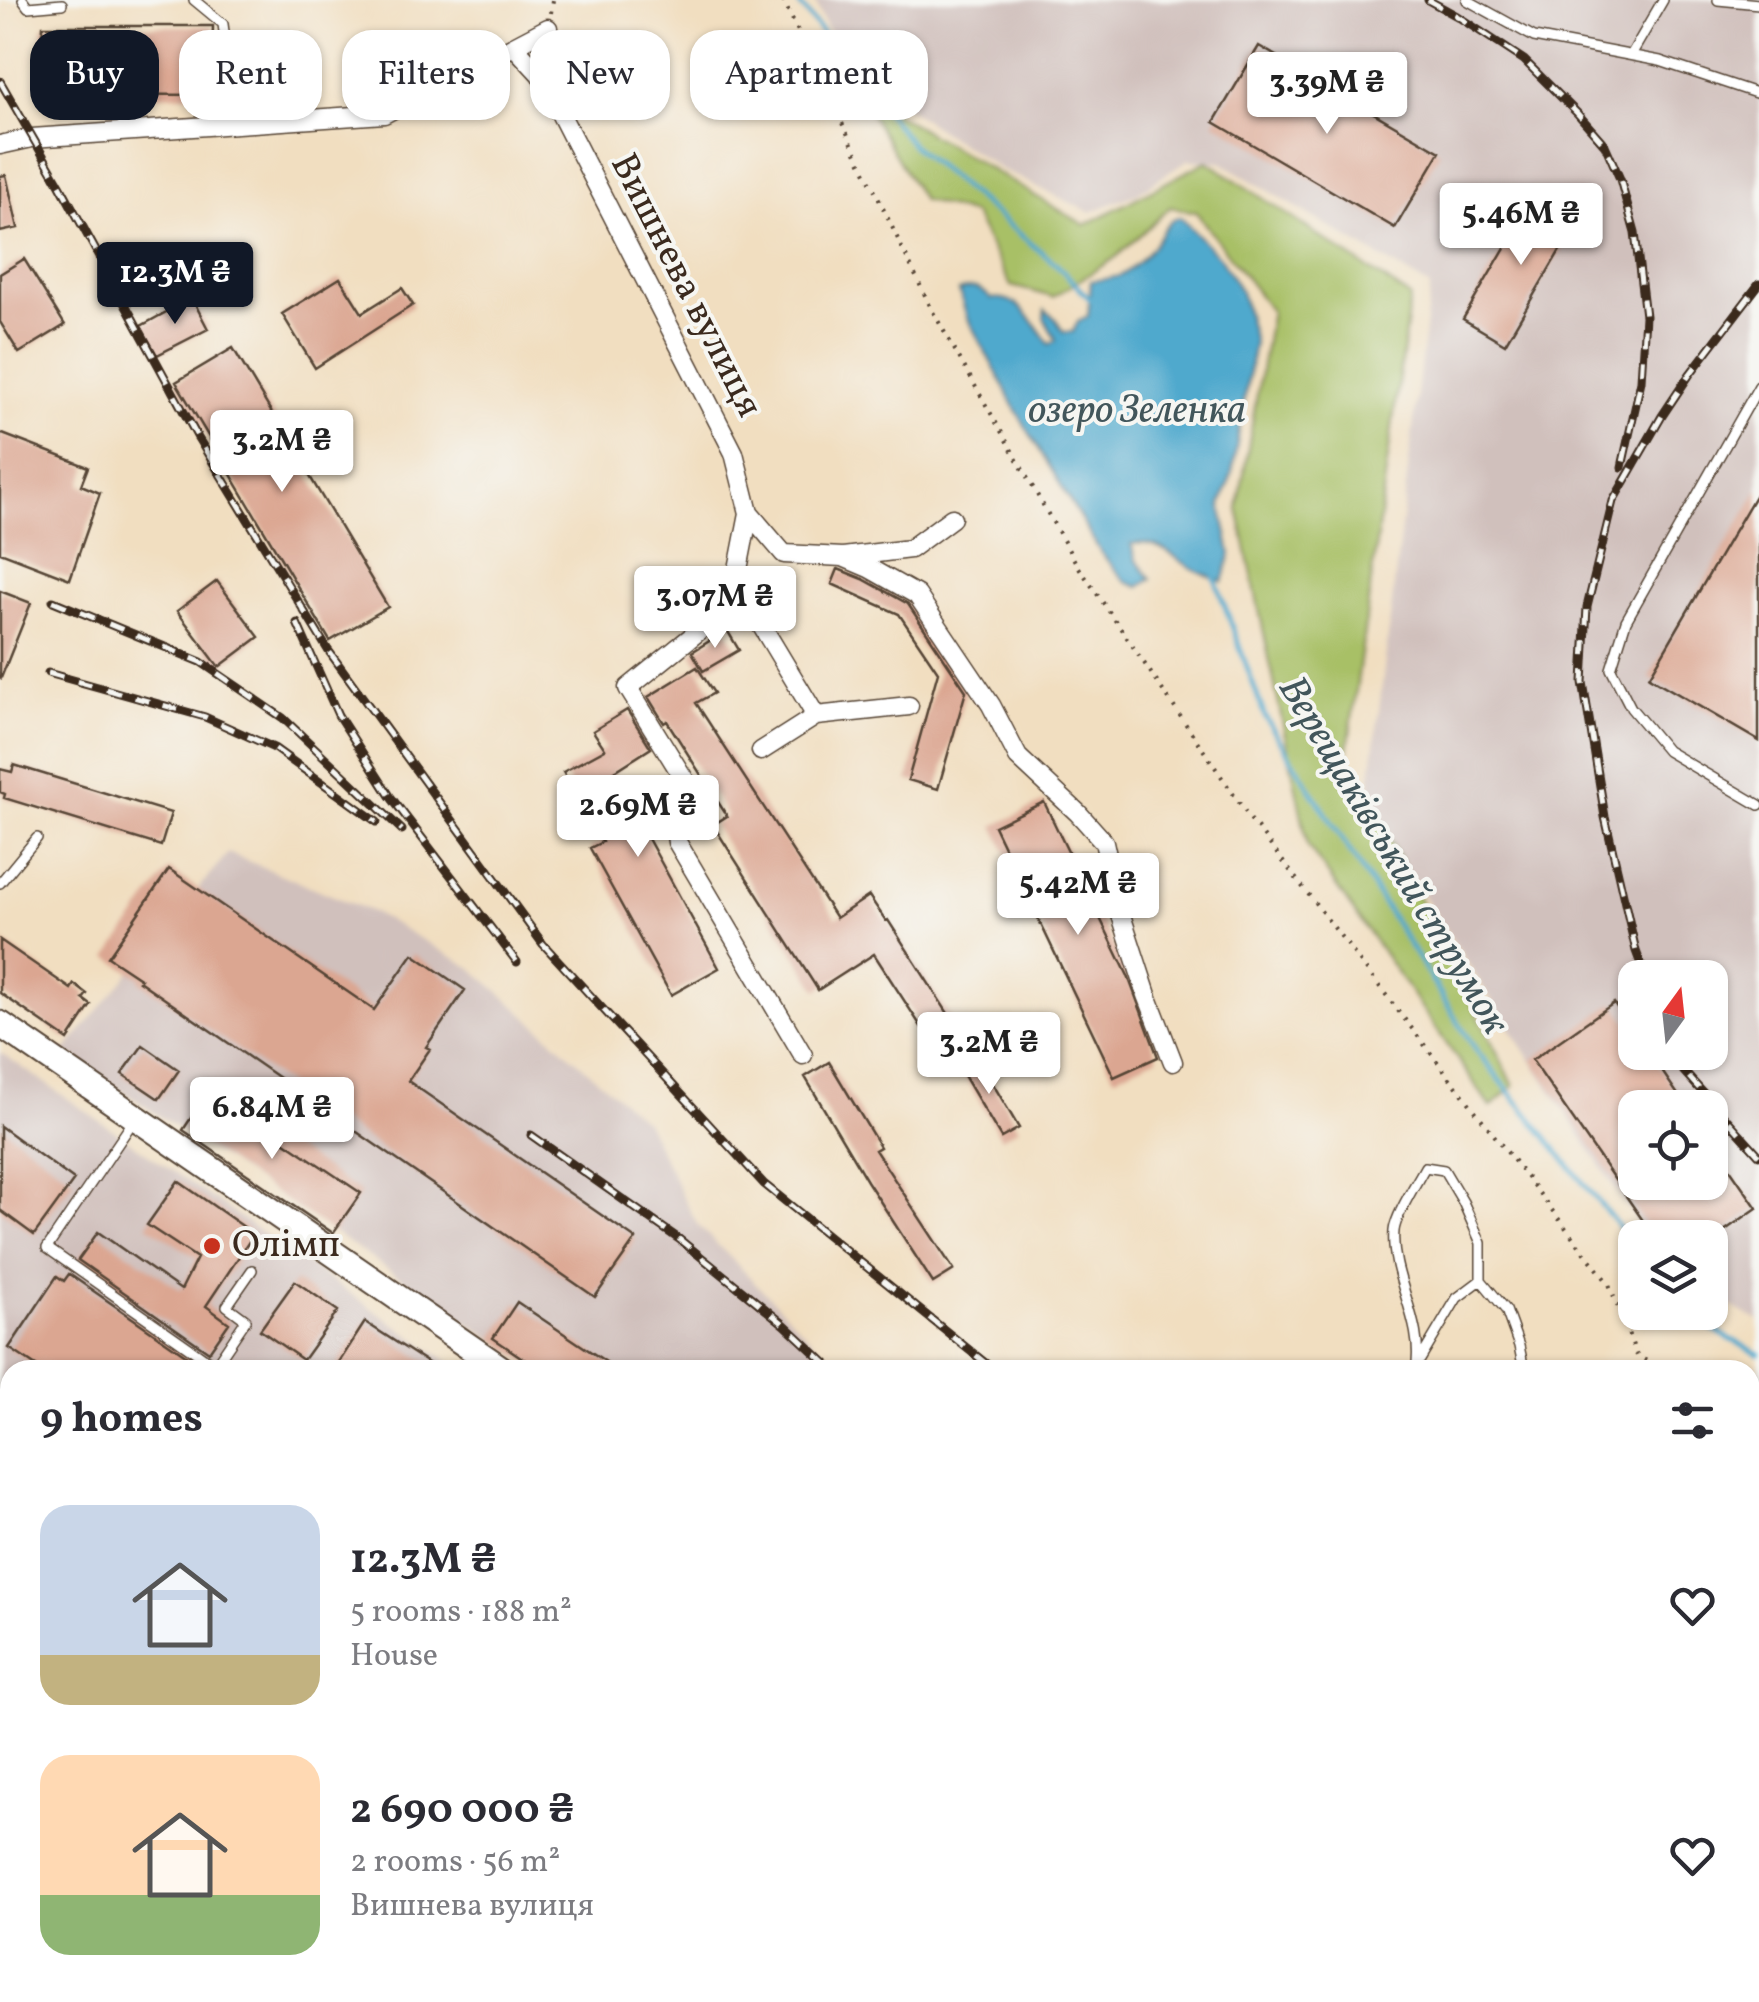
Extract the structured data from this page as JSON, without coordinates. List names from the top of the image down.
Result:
{
  "streets": {
    "street": ["Вишнева вулиця"]
  },
  "water": ["озеро Зеленка", "Верещаківський струмок"],
  "places": ["Олімп"],
  "north": "top",
  "page": {
    "chip": [
      "Buy",
      "Rent",
      "Filters",
      "New",
      "Apartment"
    ],
    "price": [
      "3.39M ₴",
      "5.46M ₴",
      "12.3M ₴",
      "3.2M ₴",
      "3.07M ₴",
      "2.69M ₴",
      "5.42M ₴",
      "3.2M ₴",
      "6.84M ₴"
    ],
    "heading": "9 homes",
    "list": [
      {
        "name": "12.3M ₴",
        "note": "5 rooms · 188 m² · House"
      },
      {
        "name": "2 690 000 ₴",
        "note": "2 rooms · 56 m² · Вишнева вулиця"
      }
    ]
  }
}
